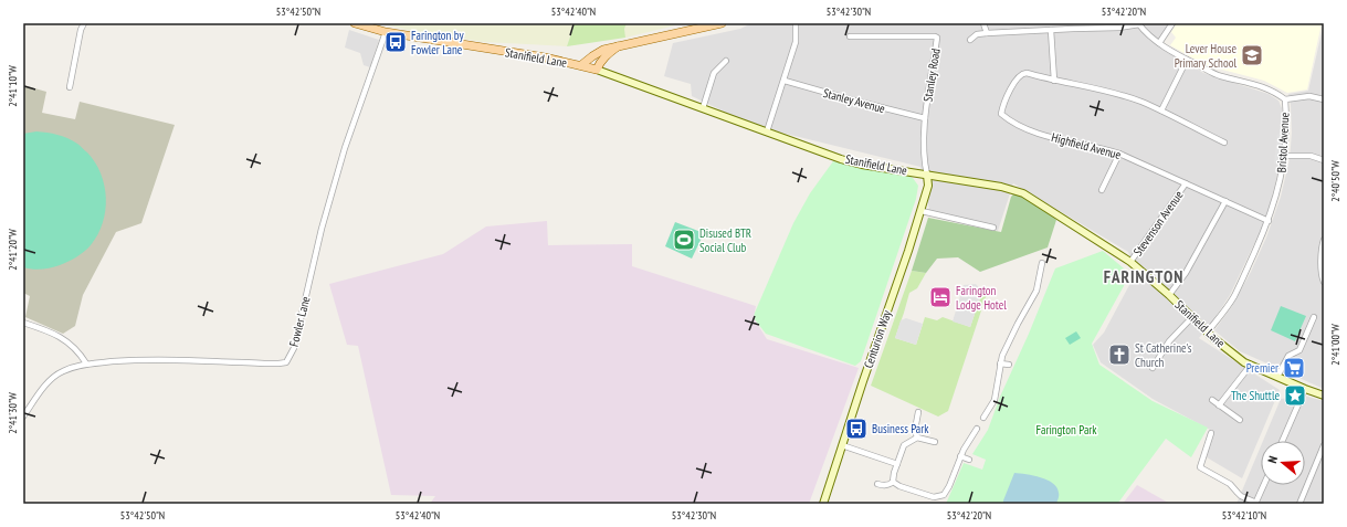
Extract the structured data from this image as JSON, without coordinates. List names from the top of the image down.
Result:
{
  "streets": {
    "main road": ["Stanifield Lane", "Centurion Way"],
    "street": [
      "Stanley Road",
      "Stanley Avenue",
      "Bristol Avenue",
      "Highfield Avenue",
      "Stevenson Avenue",
      "Fowler Lane"
    ]
  },
  "crossings": [
    ["Stanifield Lane", "Stanley Road"],
    ["Stanifield Lane", "Bristol Avenue"],
    ["Stanifield Lane", "Stevenson Avenue"],
    ["Stanifield Lane", "Fowler Lane"],
    ["Stanifield Lane", "Centurion Way"],
    ["Stanley Road", "Stanley Avenue"],
    ["Stanley Road", "Centurion Way"],
    ["Bristol Avenue", "Highfield Avenue"],
    ["Highfield Avenue", "Stevenson Avenue"]
  ],
  "districts": ["FARINGTON"],
  "parks": ["Farington Park"],
  "places": {
    "bus stop": ["Farington by Fowler Lane", "Business Park"],
    "school or university": ["Lever House Primary School"],
    "sports": ["Disused BTR Social Club"],
    "hotel": ["Farington Lodge Hotel"],
    "church": ["St Catherine's Church"],
    "supermarket": ["Premier"],
    "place": ["The Shuttle"]
  },
  "north": "left",
  "coordinates": [
    "53°42'50\"N",
    "53°42'40\"N",
    "53°42'30\"N",
    "53°42'20\"N",
    "2°41'10\"W",
    "2°40'50\"W",
    "2°41'20\"W",
    "2°41'00\"W",
    "2°41'30\"W",
    "53°42'10\"N"
  ]
}
